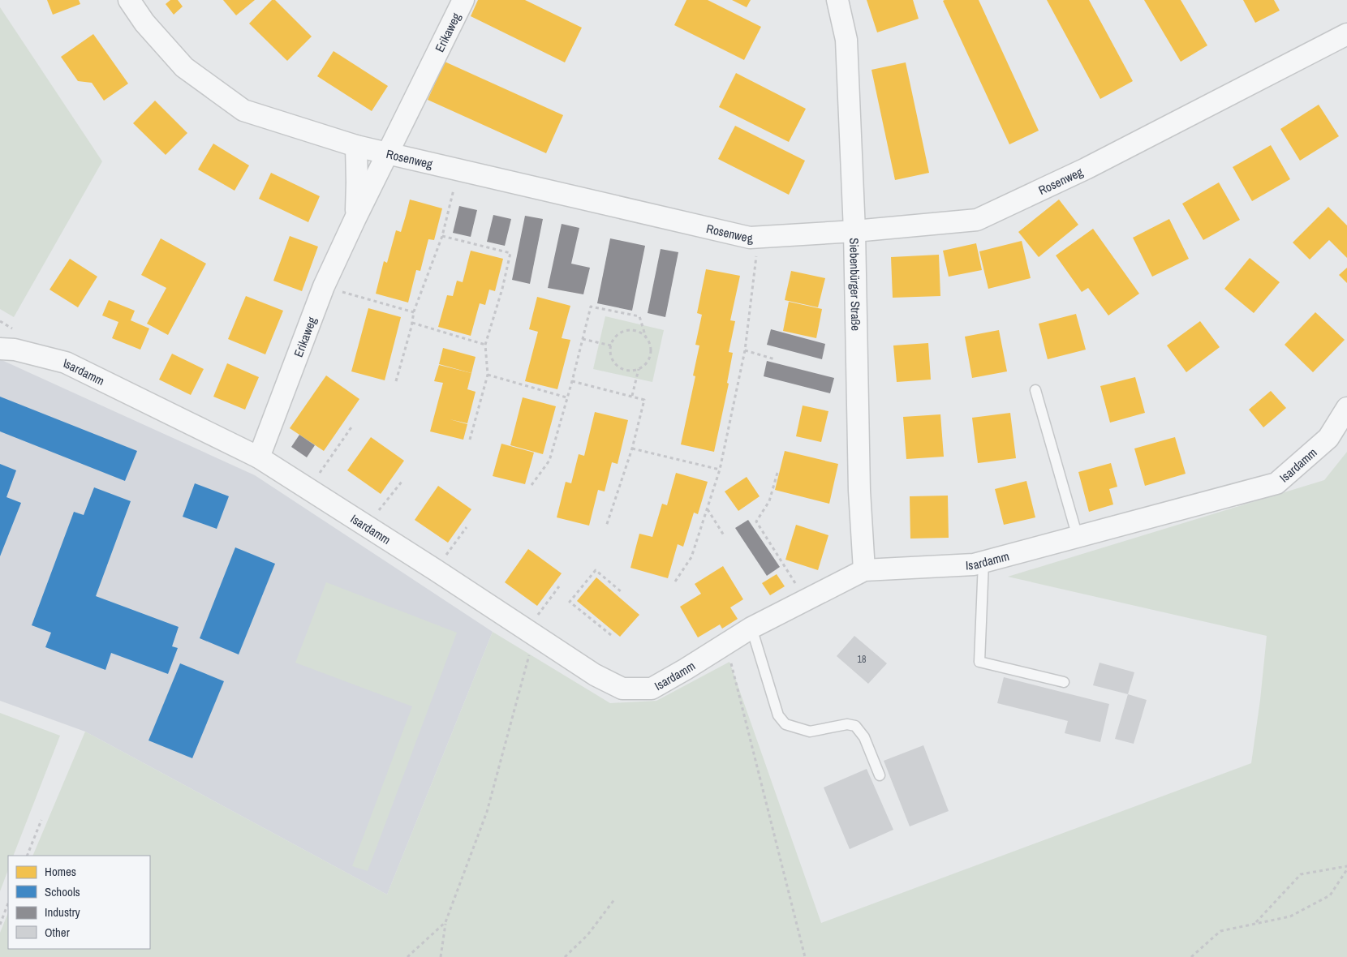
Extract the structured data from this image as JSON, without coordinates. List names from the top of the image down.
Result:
{
  "streets": {
    "street": [
      "Erikaweg",
      "Rosenweg",
      "Siebenbürger Straße",
      "Isardamm"
    ]
  },
  "crossings": [
    ["Erikaweg", "Rosenweg"],
    ["Erikaweg", "Isardamm"],
    ["Rosenweg", "Siebenbürger Straße"],
    ["Siebenbürger Straße", "Isardamm"]
  ],
  "house_numbers": ["18"],
  "legend": [
    "Homes",
    "Schools",
    "Industry",
    "Other"
  ]
}
